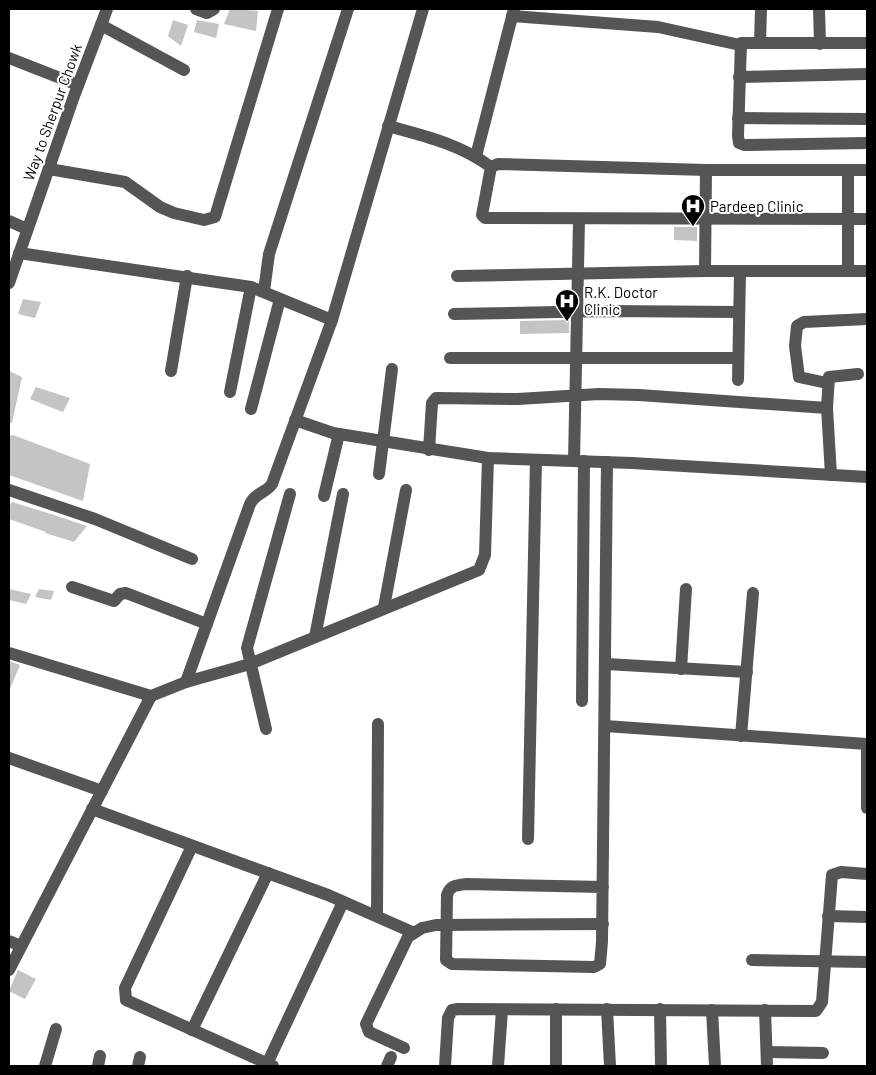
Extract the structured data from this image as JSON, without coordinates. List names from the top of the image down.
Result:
{
  "streets": {
    "street": ["Way to Sherpur Chowk"]
  },
  "places": {
    "hospital": ["Pardeep Clinic", "R.K. Doctor Clinic"]
  }
}
